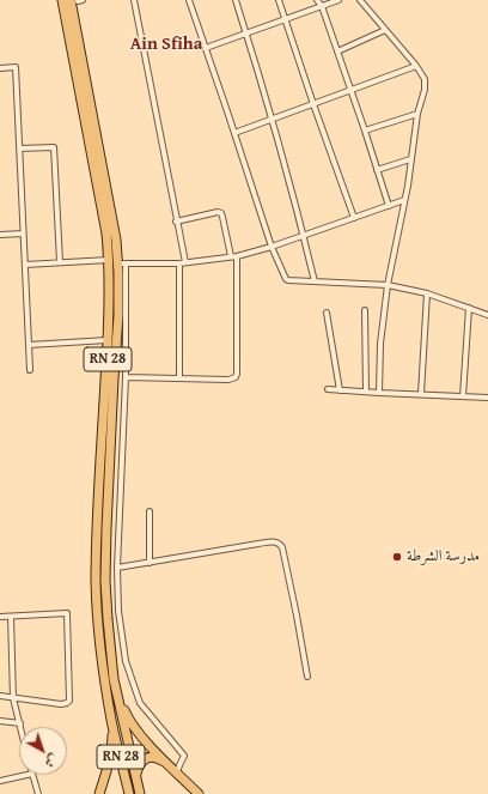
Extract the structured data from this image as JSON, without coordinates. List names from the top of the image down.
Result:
{
  "streets": {
    "highway": ["RN 28"]
  },
  "districts": ["Ain Sfiha"],
  "places": ["مدرسة الشرطة"],
  "north": "bottom right"
}
